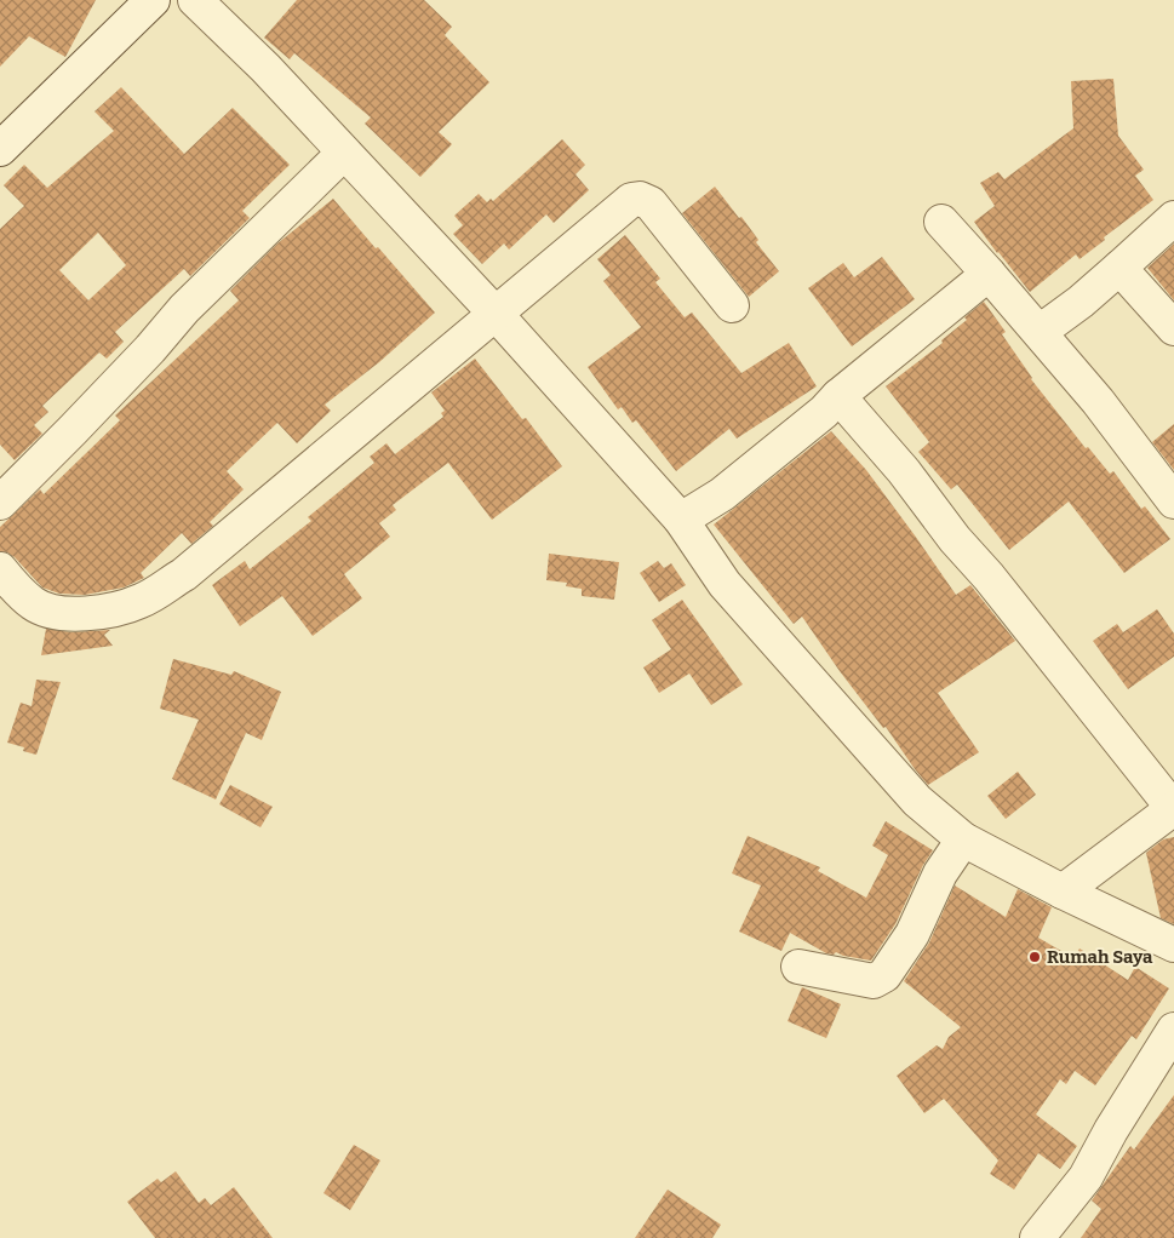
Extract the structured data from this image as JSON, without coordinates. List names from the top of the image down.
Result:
{
  "places": ["Rumah Saya"]
}
